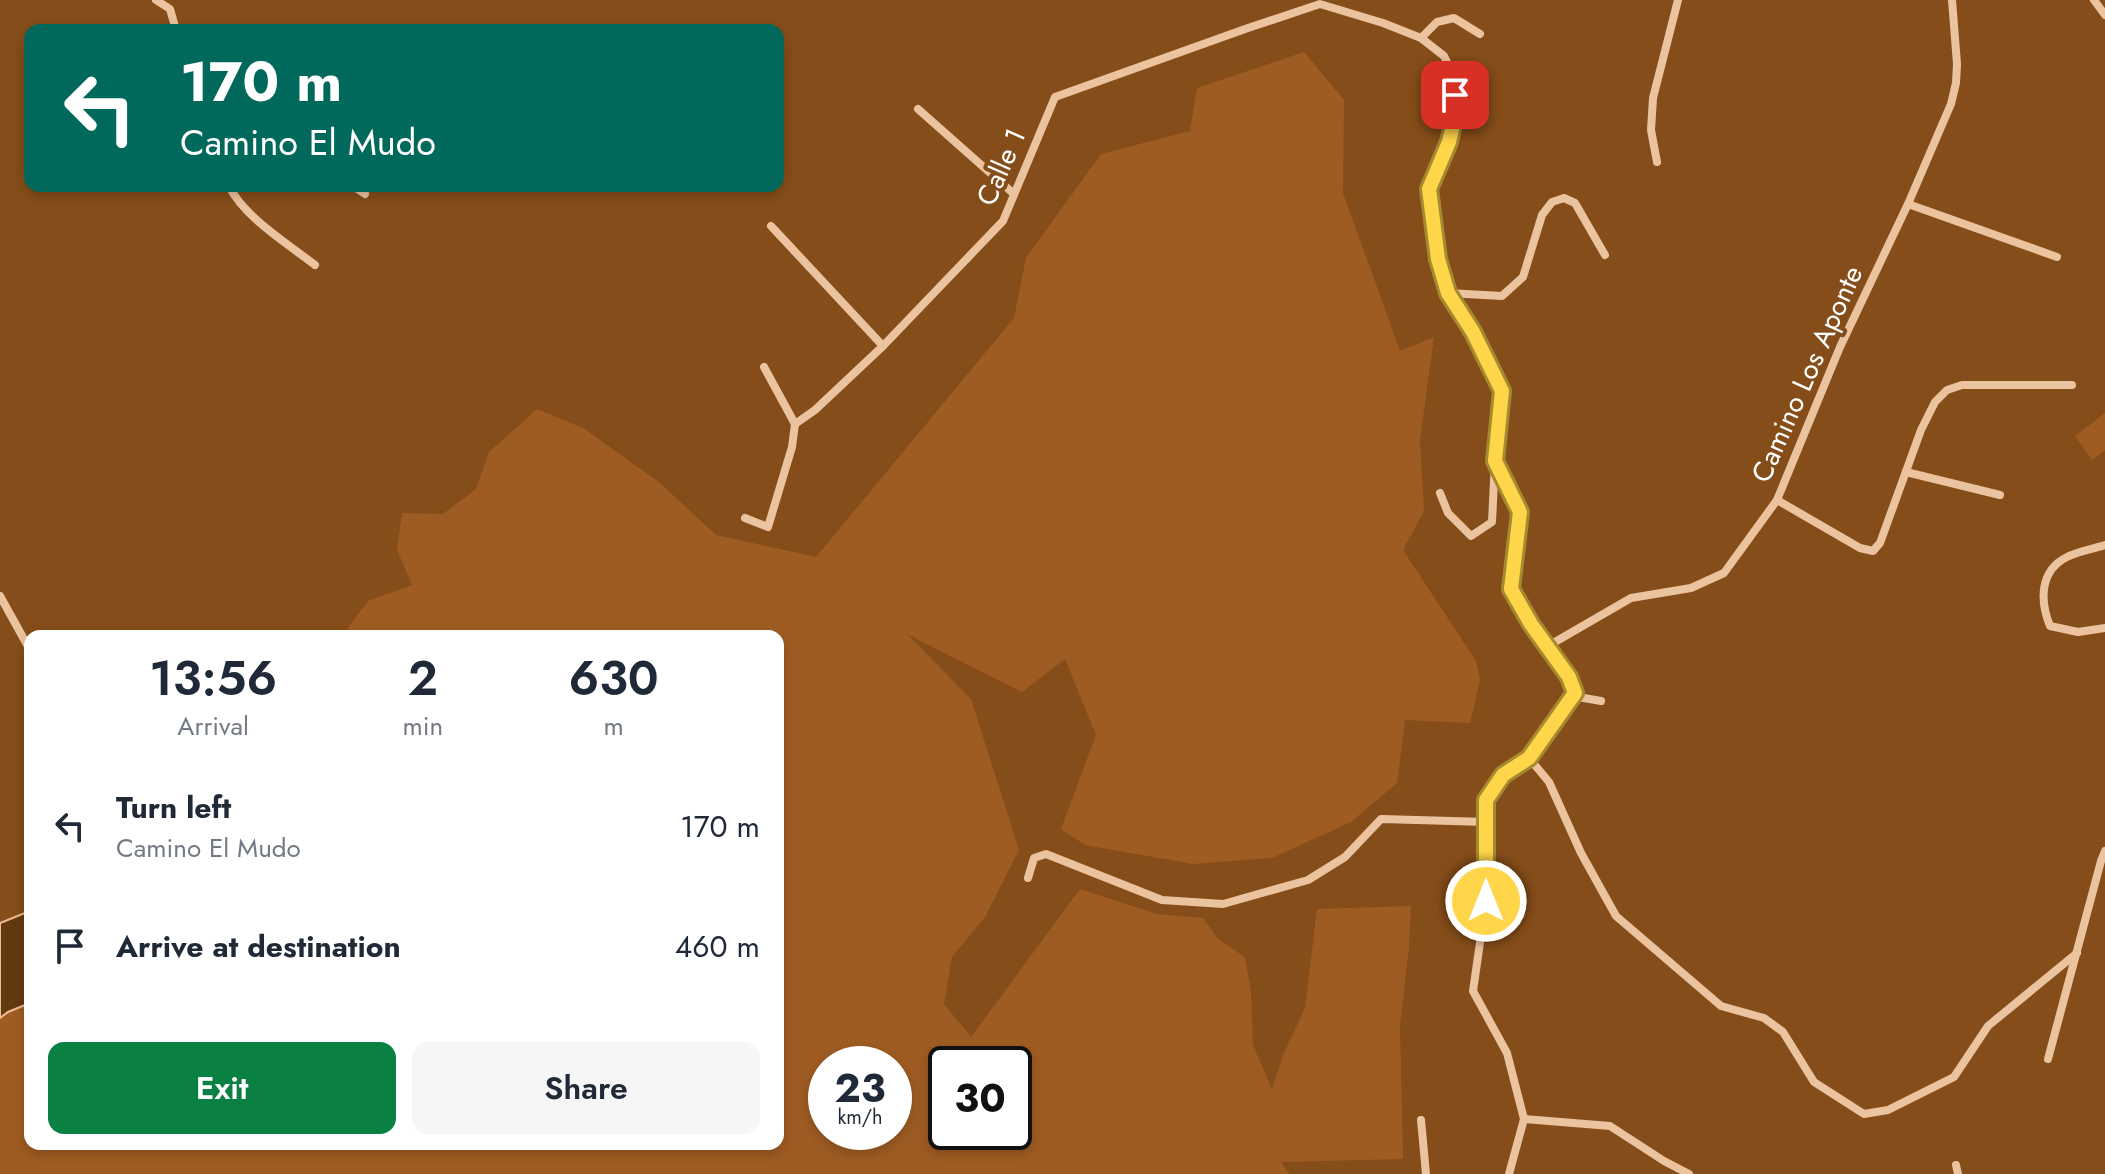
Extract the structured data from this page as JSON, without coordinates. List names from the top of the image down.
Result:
{
  "streets": {
    "street": ["Calle 1", "Camino Los Aponte"]
  },
  "page": {
    "turn": ["170 m", "Camino El Mudo"],
    "eta": [
      "13:56",
      "Arrival",
      "2",
      "min",
      "630",
      "m"
    ],
    "list": [
      {
        "name": "Turn left",
        "note": "Camino El Mudo",
        "value": "170 m"
      },
      {
        "name": "Arrive at destination",
        "value": "460 m"
      }
    ],
    "buttons": ["Exit", "Share"],
    "speed": "23 km/h",
    "limit": "30"
  }
}
